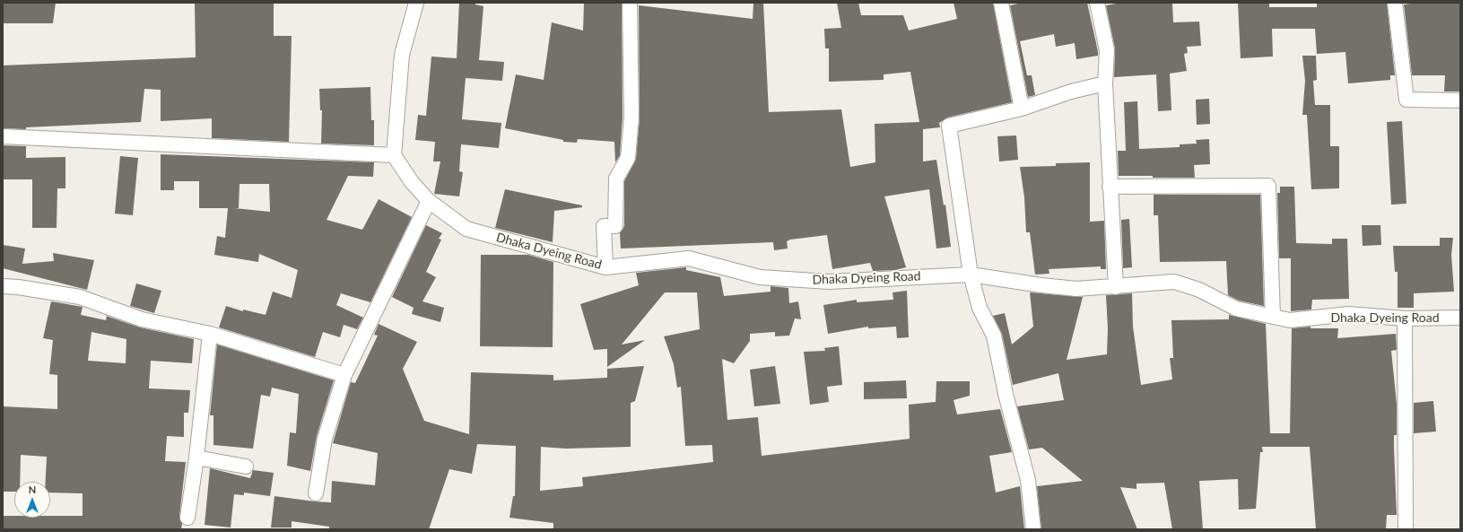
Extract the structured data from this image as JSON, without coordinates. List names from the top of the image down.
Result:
{
  "streets": {
    "street": ["Dhaka Dyeing Road"]
  },
  "north": "top"
}
